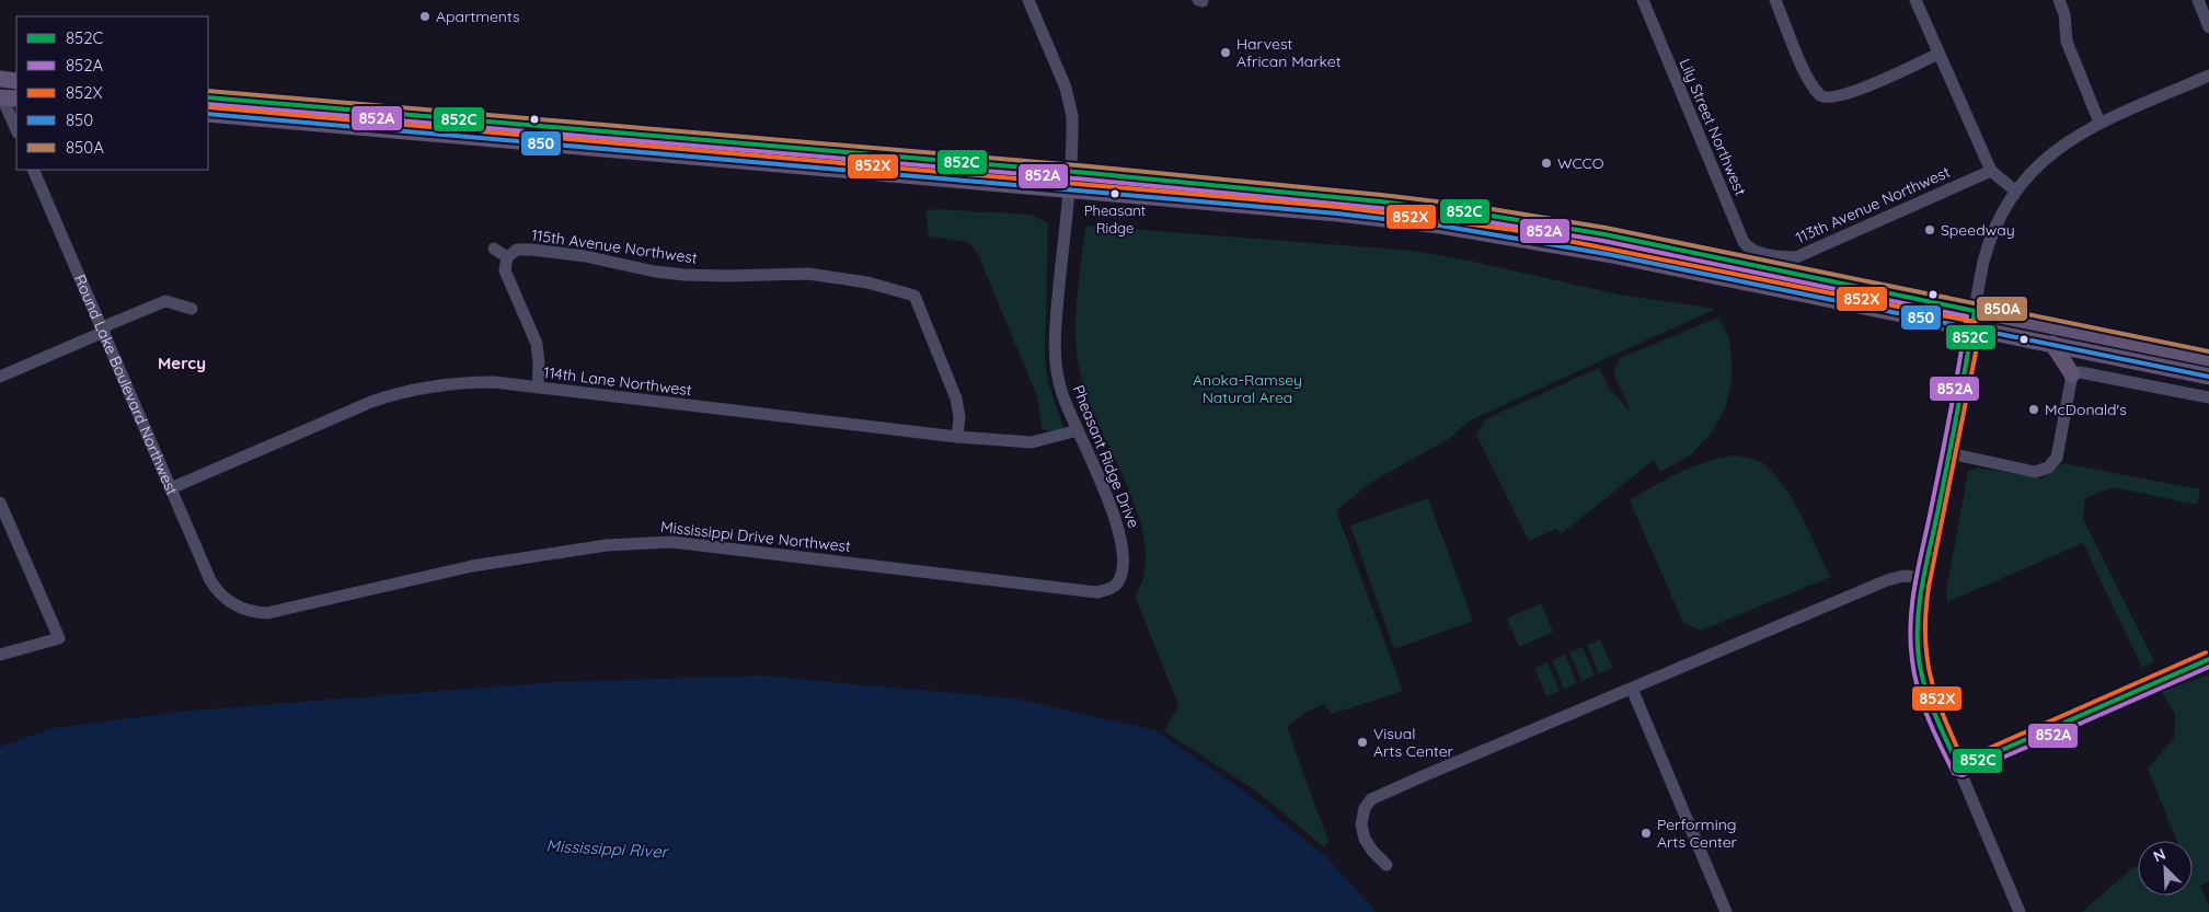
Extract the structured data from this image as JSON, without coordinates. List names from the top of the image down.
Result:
{
  "streets": {
    "street": [
      "Lily Street Northwest",
      "113th Avenue Northwest",
      "115th Avenue Northwest",
      "114th Lane Northwest",
      "Round Lake Boulevard Northwest",
      "Pheasant Ridge Drive",
      "Mississippi Drive Northwest"
    ]
  },
  "crossings": [
    ["Lily Street Northwest", "113th Avenue Northwest"],
    ["115th Avenue Northwest", "114th Lane Northwest"],
    ["114th Lane Northwest", "Round Lake Boulevard Northwest"],
    ["114th Lane Northwest", "Pheasant Ridge Drive"],
    ["Round Lake Boulevard Northwest", "Mississippi Drive Northwest"],
    ["Pheasant Ridge Drive", "Mississippi Drive Northwest"]
  ],
  "districts": ["Mercy"],
  "water": ["Mississippi River"],
  "parks": ["Anoka-Ramsey Natural Area"],
  "places": [
    "Apartments",
    "Harvest African Market",
    "WCCO",
    "Pheasant Ridge",
    "Speedway",
    "McDonald's",
    "Visual Arts Center",
    "Performing Arts Center"
  ],
  "lines": [
    "transit line 850A",
    "transit line 852C",
    "transit line 852A",
    "transit line 852X",
    "transit line 850"
  ],
  "legend": [
    "852C",
    "852A",
    "852X",
    "850",
    "850A"
  ],
  "north": "top left"
}
